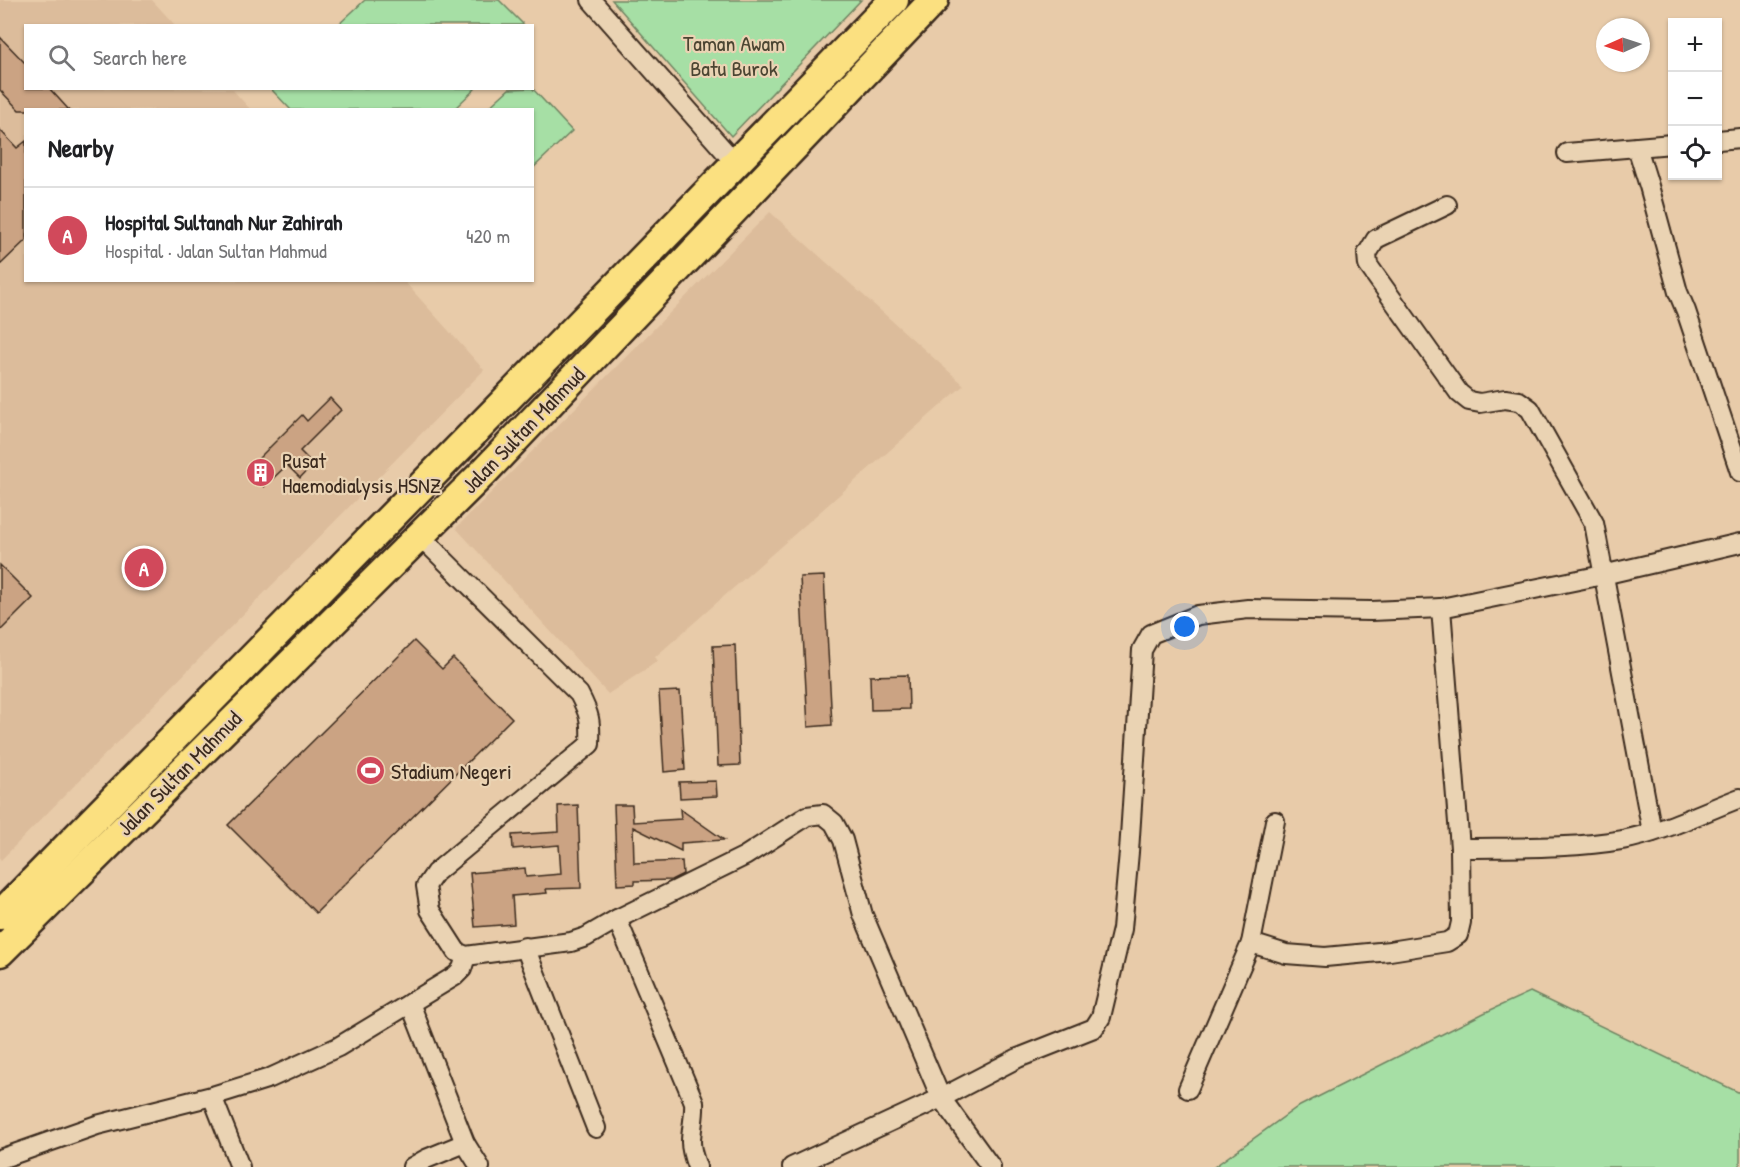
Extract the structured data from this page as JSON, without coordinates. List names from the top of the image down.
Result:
{
  "streets": {
    "main road": ["Jalan Sultan Mahmud"]
  },
  "parks": ["Taman Awam Batu Burok"],
  "places": {
    "building": ["Pusat Haemodialysis HSNZ"],
    "sports": ["Stadium Negeri"]
  },
  "north": "left",
  "page": {
    "map_buttons": ["+", "−"],
    "search": "Search here",
    "heading": "Nearby",
    "list": [
      {
        "mark": "A",
        "name": "Hospital Sultanah Nur Zahirah",
        "note": "Hospital · Jalan Sultan Mahmud",
        "value": "420 m"
      }
    ],
    "pins": "A"
  }
}
